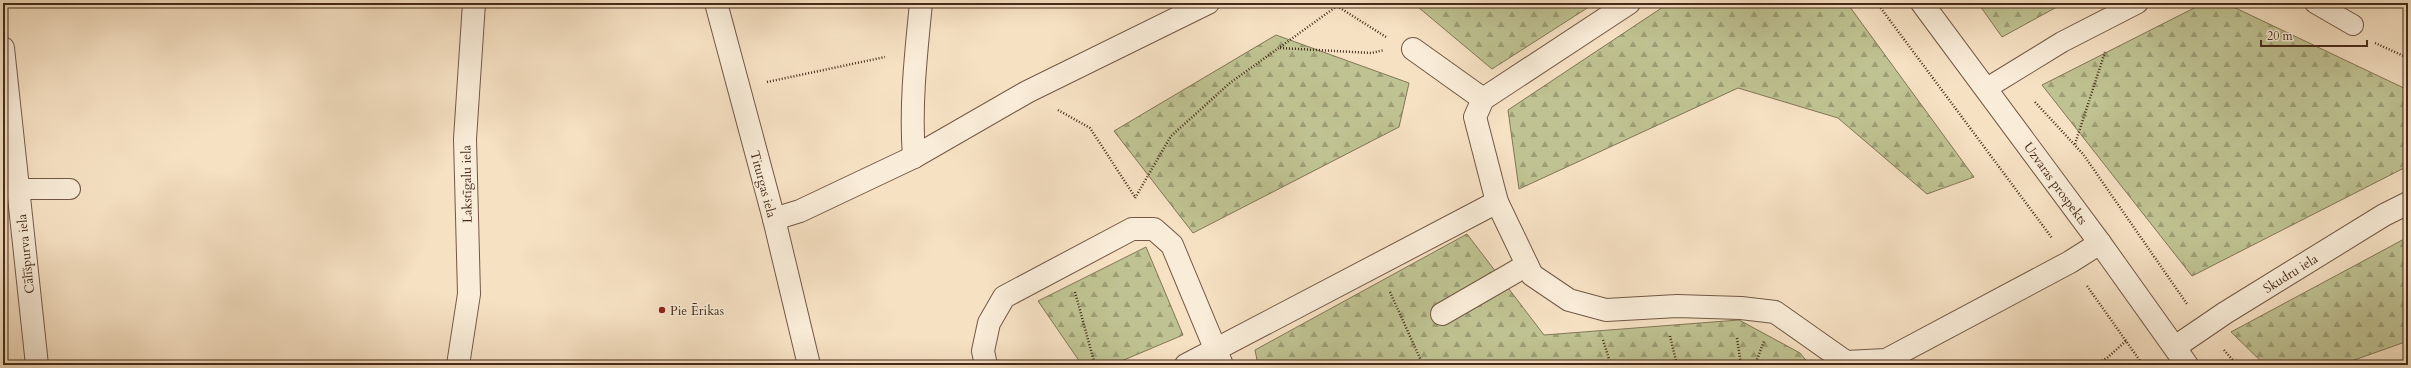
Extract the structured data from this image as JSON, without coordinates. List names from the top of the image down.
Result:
{
  "streets": {
    "street": [
      "Uzvaras prospekts",
      "Lakstīgalu iela",
      "Titurgas iela",
      "Cālīšpurva iela",
      "Skudru iela"
    ]
  },
  "crossings": [
    ["Uzvaras prospekts", "Skudru iela"]
  ],
  "places": ["Pie Ērikas"],
  "scale_bar": "20 m"
}
